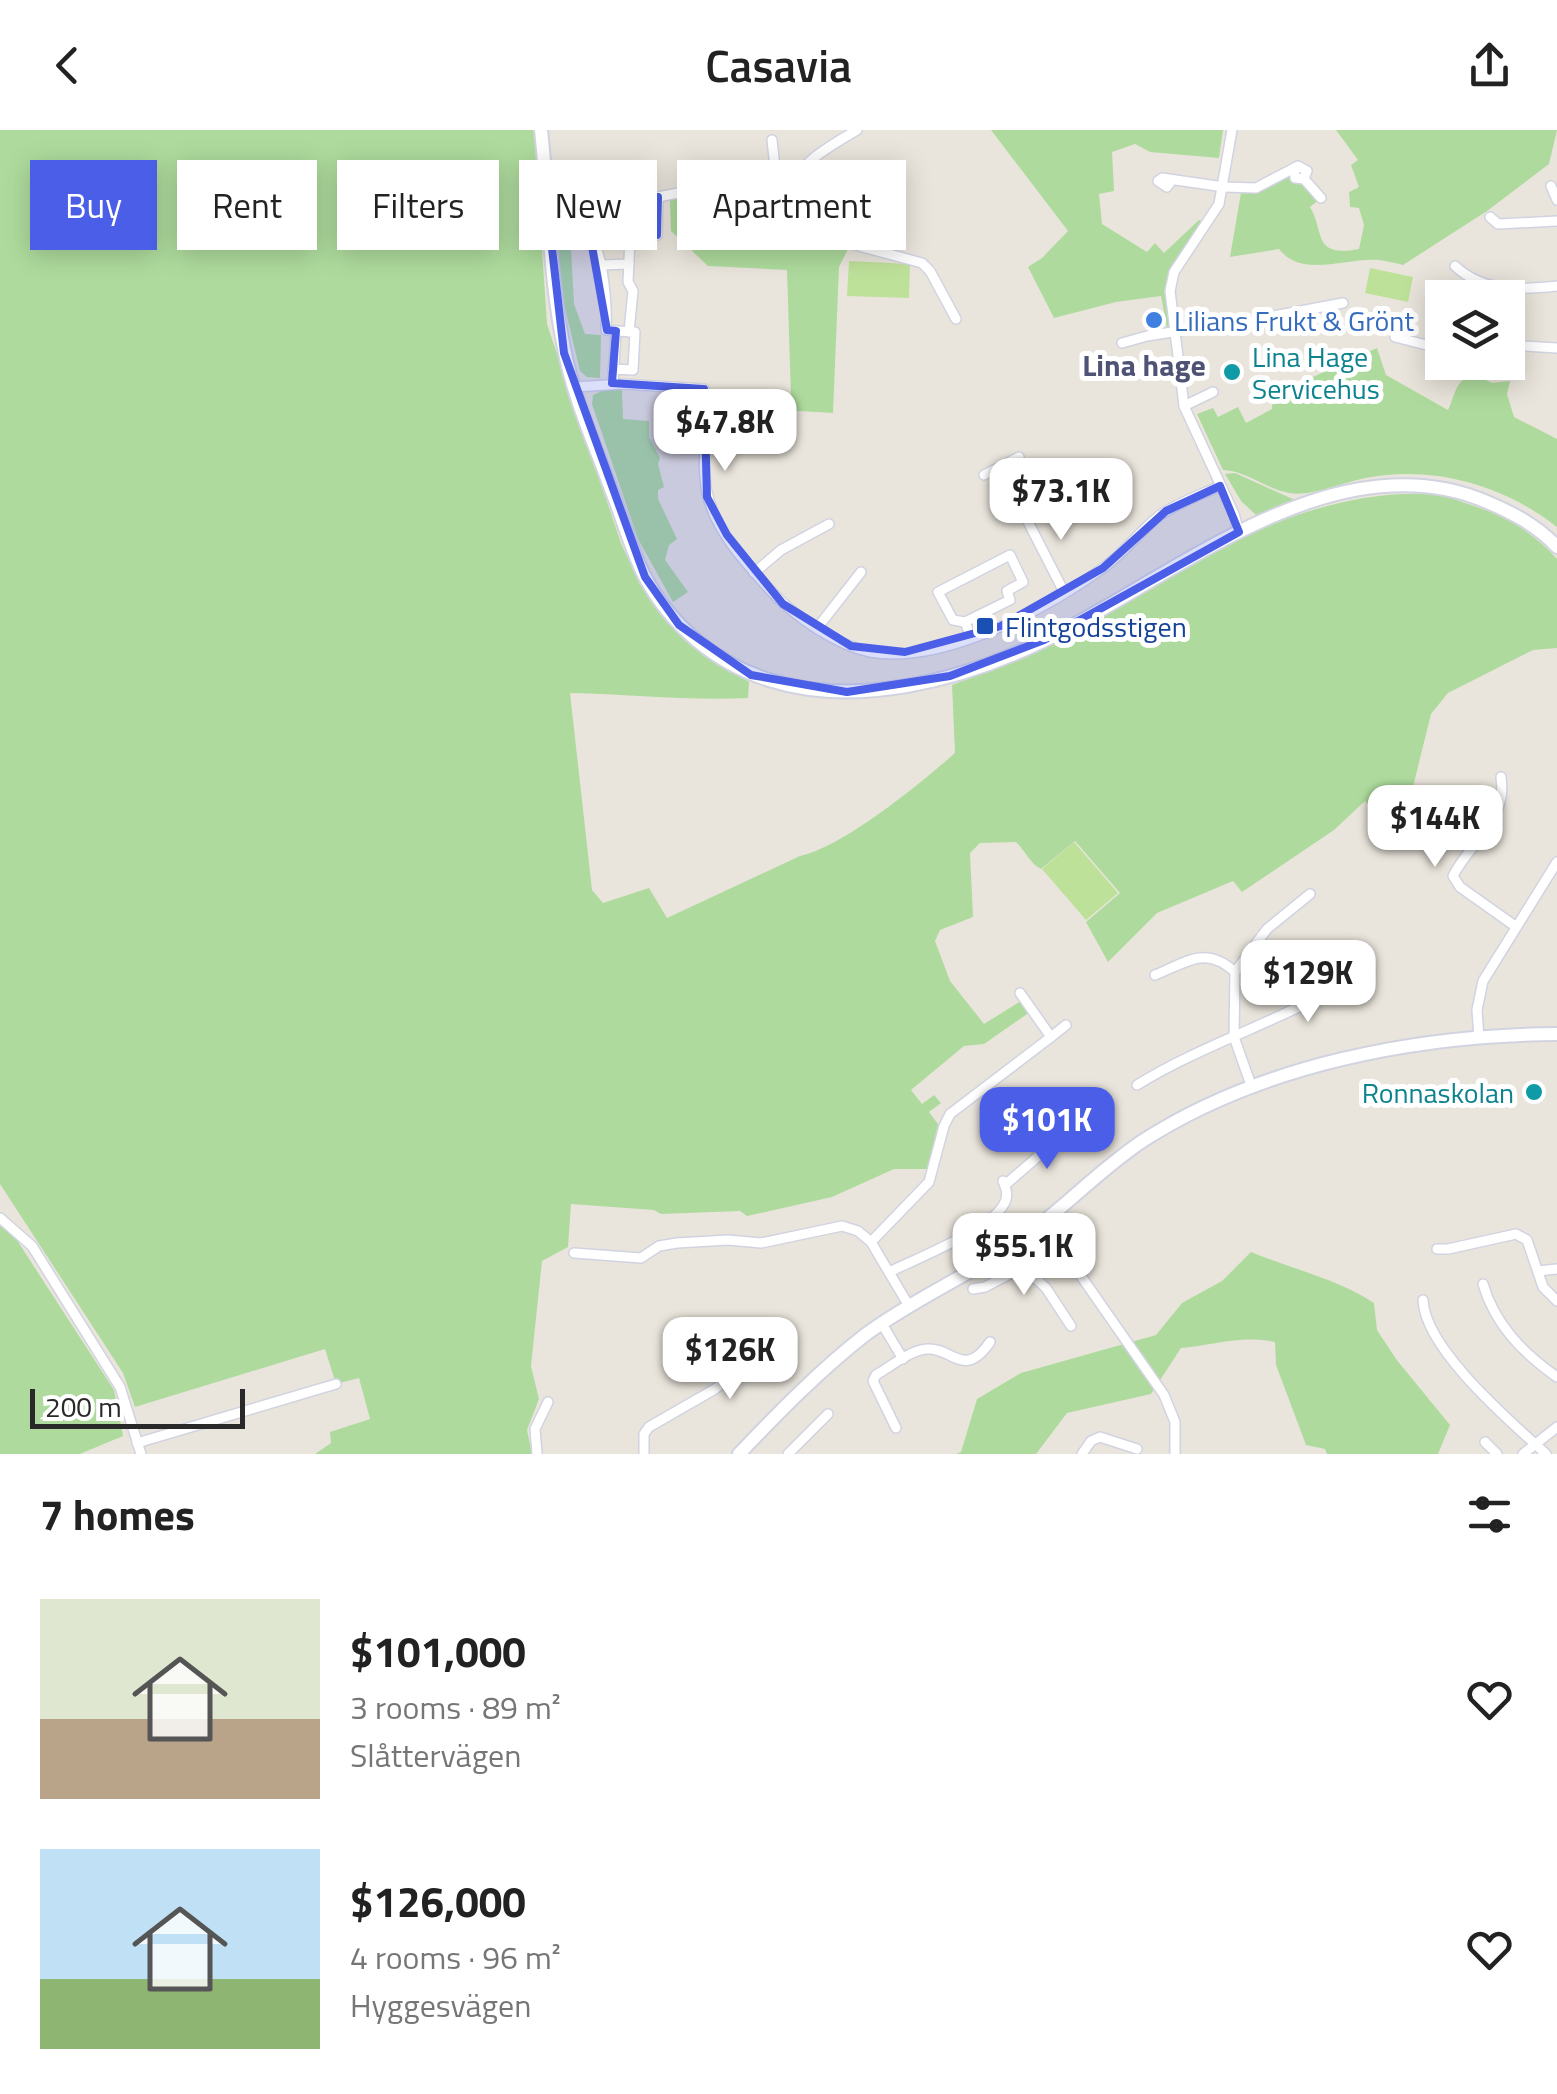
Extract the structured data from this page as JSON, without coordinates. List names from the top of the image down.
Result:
{
  "districts": ["Lina hage"],
  "places": {
    "other": ["Lilians Frukt & Grönt", "Lina Hage Servicehus", "Ronnaskolan"],
    "transit": ["Flintgodsstigen"]
  },
  "scale_bar": "200 m",
  "page": {
    "header": "Casavia",
    "chip": [
      "Buy",
      "Rent",
      "Filters",
      "New",
      "Apartment"
    ],
    "price": [
      "$47.8K",
      "$73.1K",
      "$144K",
      "$129K",
      "$101K",
      "$55.1K",
      "$126K"
    ],
    "scale": "200 m",
    "heading": "7 homes",
    "list": [
      {
        "name": "$101,000",
        "note": "3 rooms · 89 m² · Slåttervägen"
      },
      {
        "name": "$126,000",
        "note": "4 rooms · 96 m² · Hyggesvägen"
      }
    ]
  }
}
